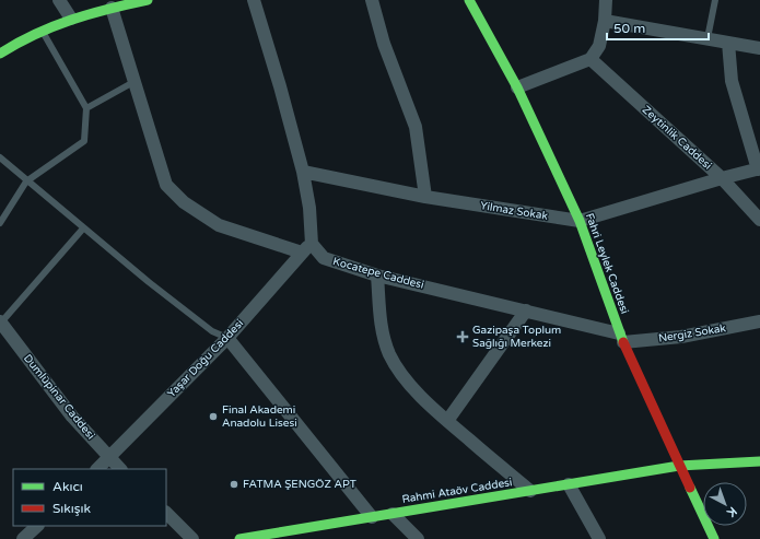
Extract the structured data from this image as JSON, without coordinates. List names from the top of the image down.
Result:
{
  "streets": {
    "street": [
      "Zeytinlik Caddesi",
      "Yilmaz Sokak",
      "Fahri Leylek Caddesi",
      "Kocatepe Caddesi",
      "Nergiz Sokak",
      "Yaşar Doğu Caddesi",
      "Dumlüpinar Caddesi",
      "Rahmi Ataöv Caddesi"
    ]
  },
  "crossings": [
    ["Zeytinlik Caddesi", "Yilmaz Sokak"],
    ["Yilmaz Sokak", "Fahri Leylek Caddesi"],
    ["Fahri Leylek Caddesi", "Kocatepe Caddesi"],
    ["Fahri Leylek Caddesi", "Nergiz Sokak"],
    ["Fahri Leylek Caddesi", "Rahmi Ataöv Caddesi"],
    ["Kocatepe Caddesi", "Nergiz Sokak"],
    ["Kocatepe Caddesi", "Yaşar Doğu Caddesi"],
    ["Yaşar Doğu Caddesi", "Dumlüpinar Caddesi"]
  ],
  "places": {
    "health": ["Gazipaşa Toplum Sağlığı Merkezi"],
    "other": ["Final Akademi Anadolu Lisesi", "FATMA ŞENGÖZ APT"]
  },
  "legend": ["Akıcı", "Sıkışık"],
  "scale_bar": "50 m",
  "north": "bottom right"
}
